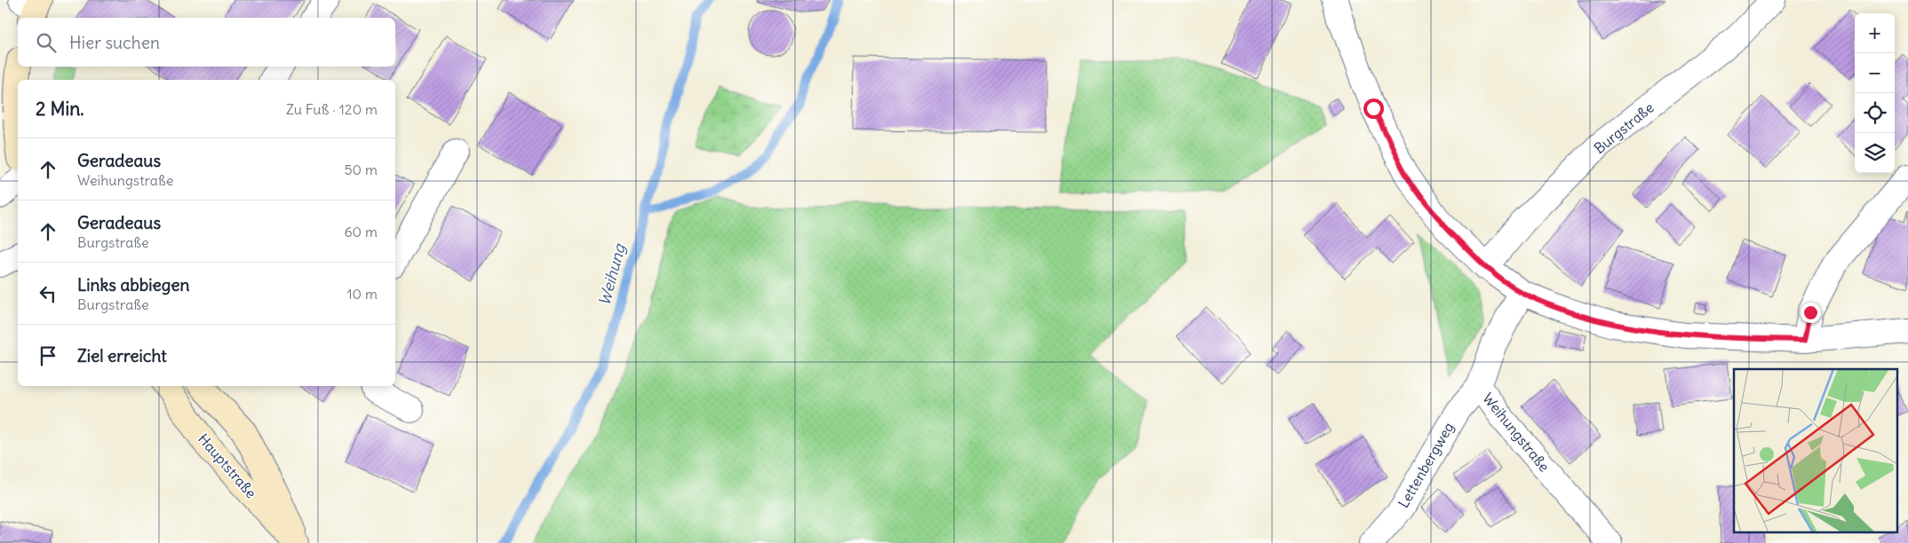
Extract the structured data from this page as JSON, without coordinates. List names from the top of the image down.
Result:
{
  "streets": {
    "main road": ["Hauptstraße"],
    "street": ["Burgstraße", "Weihungstraße", "Lettenbergweg"]
  },
  "crossings": [
    ["Weihungstraße", "Lettenbergweg"]
  ],
  "water": ["Weihung"],
  "page": {
    "map_buttons": ["+", "−"],
    "search": "Hier suchen",
    "heading": ["2 Min.", "Zu Fuß · 120 m"],
    "list": [
      ["Geradeaus", "Weihungstraße", "50 m"],
      ["Geradeaus", "Burgstraße", "60 m"],
      ["Links abbiegen", "Burgstraße", "10 m"],
      "Ziel erreicht"
    ]
  }
}
